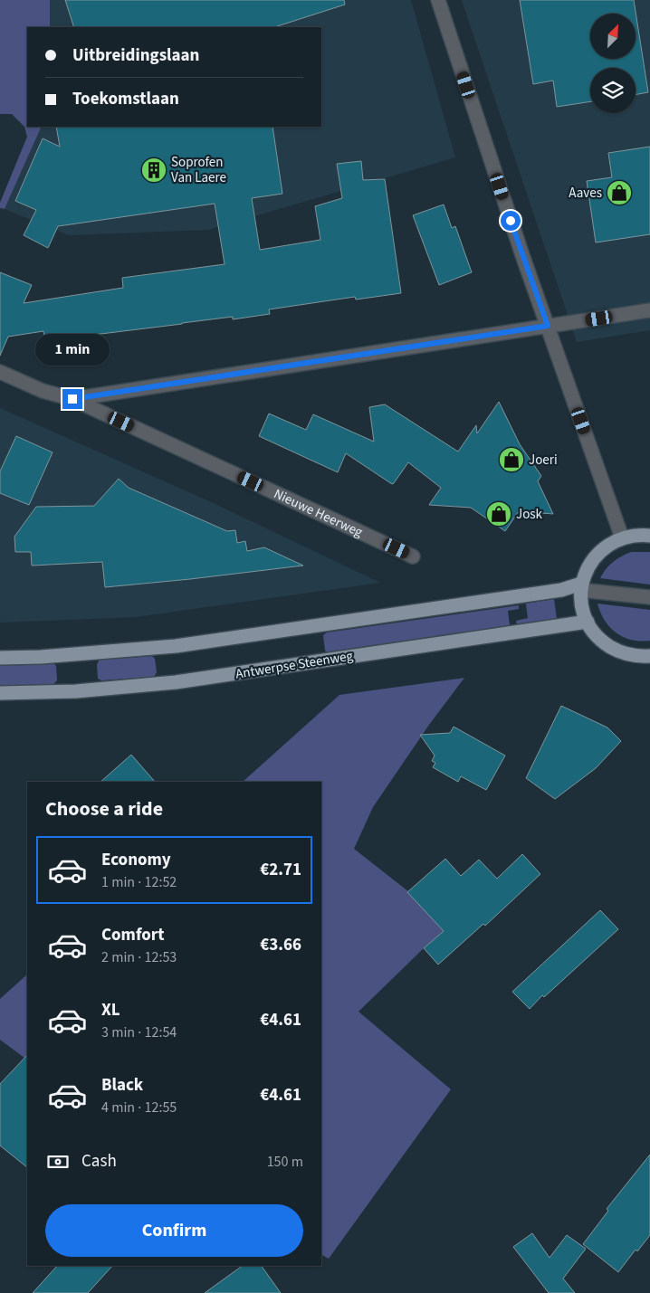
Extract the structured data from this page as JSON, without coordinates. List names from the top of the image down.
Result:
{
  "streets": {
    "main road": ["Antwerpse Steenweg"],
    "street": ["Nieuwe Heerweg"]
  },
  "places": {
    "building": ["Soprofen Van Laere"],
    "shop": ["Aaves", "Joeri", "Josk"]
  },
  "north": "top right",
  "page": {
    "banner": ["Uitbreidingslaan", "Toekomstlaan"],
    "bubble": "1 min",
    "heading": "Choose a ride",
    "list": [
      {
        "name": "Economy",
        "note": "1 min · 12:52",
        "value": "€2.71"
      },
      {
        "name": "Comfort",
        "note": "2 min · 12:53",
        "value": "€3.66"
      },
      {
        "name": "XL",
        "note": "3 min · 12:54",
        "value": "€4.61"
      },
      {
        "name": "Black",
        "note": "4 min · 12:55",
        "value": "€4.61"
      }
    ],
    "pay": ["Cash", "150 m"],
    "buttons": "Confirm"
  }
}
